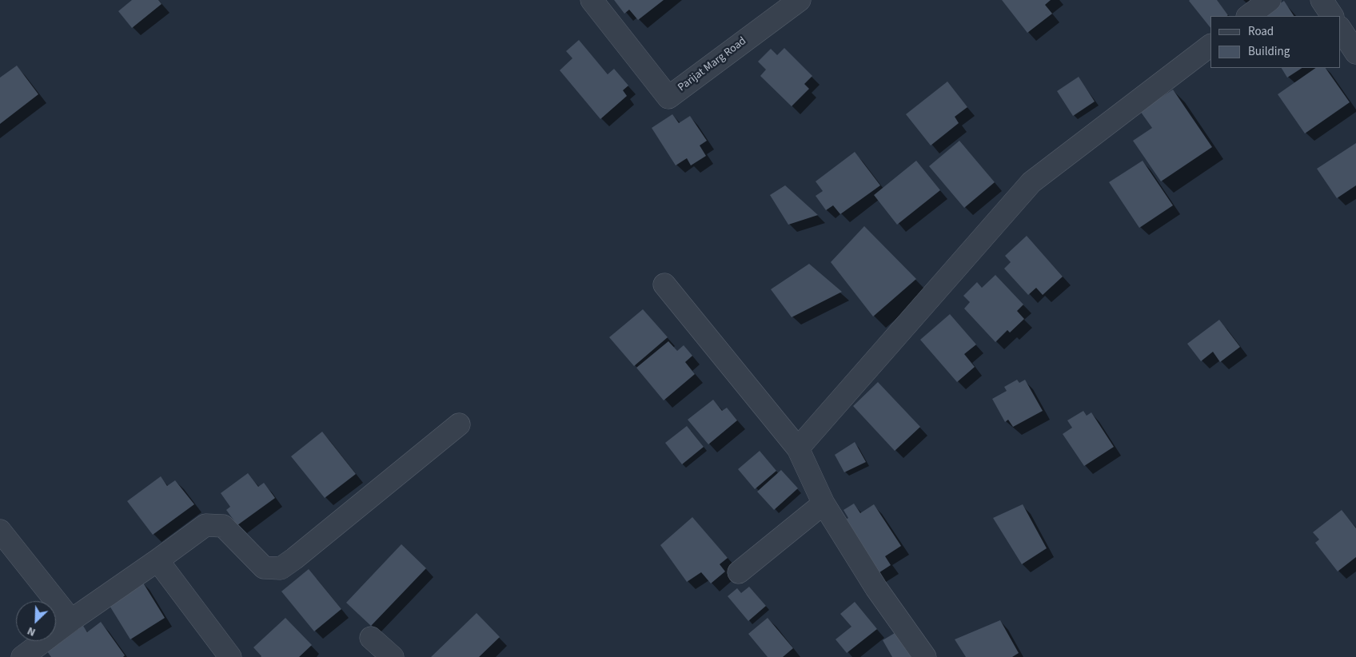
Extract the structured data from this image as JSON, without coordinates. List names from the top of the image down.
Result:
{
  "streets": {
    "street": ["Parijat Marg Road"]
  },
  "legend": ["Road", "Building"],
  "north": "bottom left"
}
